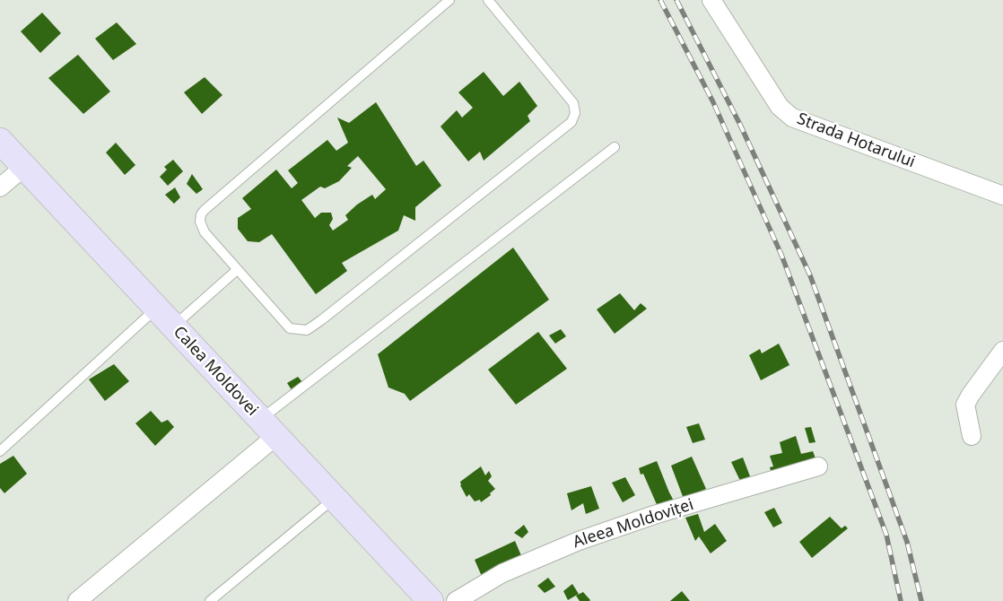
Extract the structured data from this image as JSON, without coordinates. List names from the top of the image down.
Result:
{
  "streets": {
    "main road": ["Calea Moldovei"],
    "street": ["Strada Hotarului", "Aleea Moldoviței"]
  }
}
